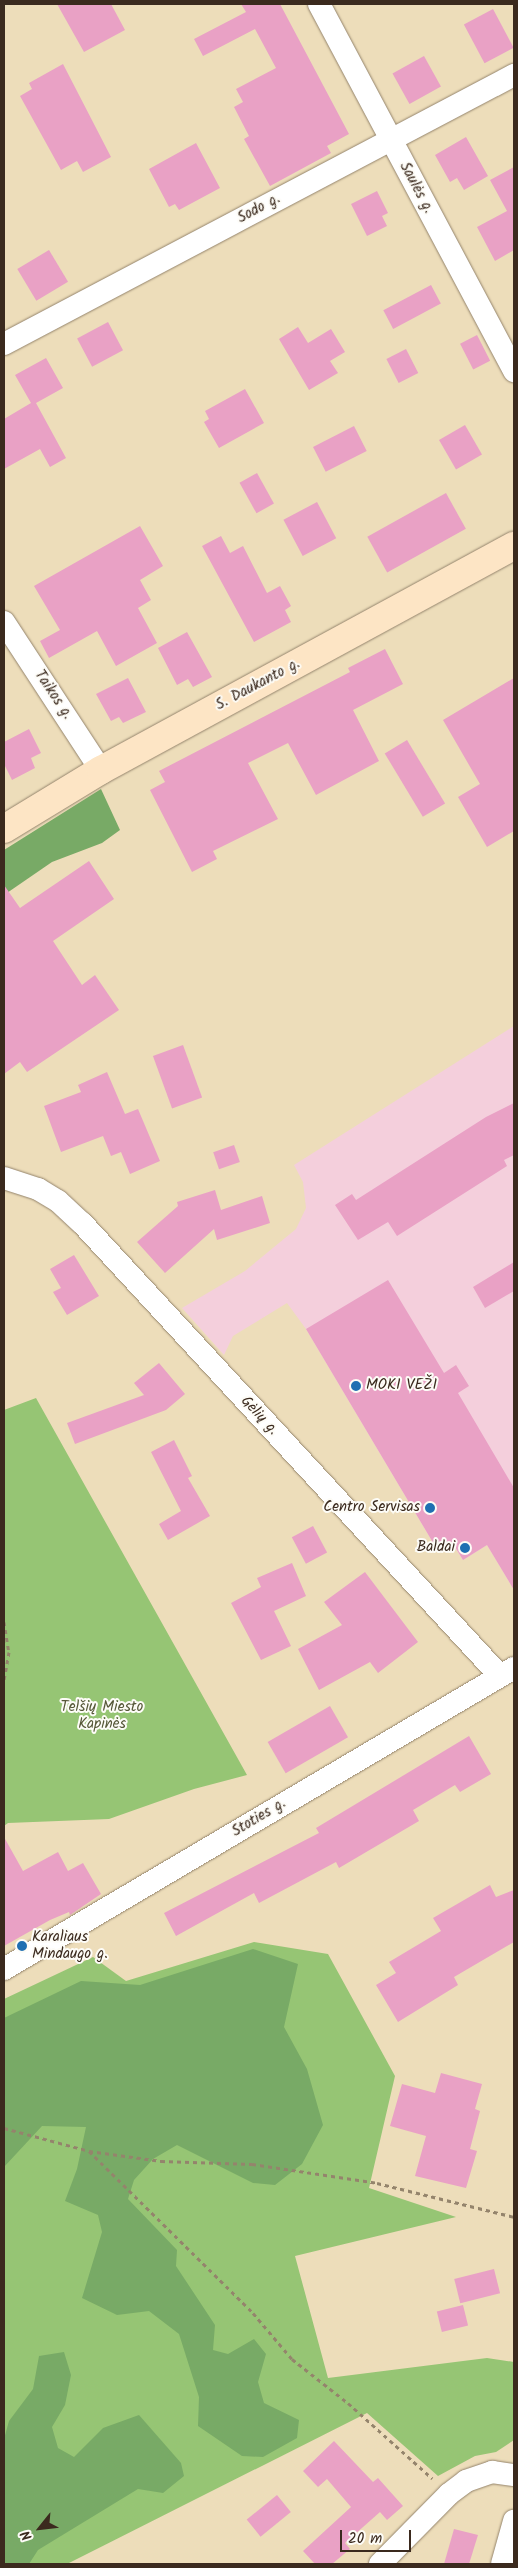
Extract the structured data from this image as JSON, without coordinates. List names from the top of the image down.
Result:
{
  "streets": {
    "main road": ["S. Daukanto g."],
    "street": [
      "Saulės g.",
      "Sodo g.",
      "Taikos g.",
      "Gėlių g.",
      "Stoties g."
    ]
  },
  "crossings": [
    ["Saulės g.", "Sodo g."],
    ["S. Daukanto g.", "Taikos g."],
    ["Gėlių g.", "Stoties g."]
  ],
  "parks": ["Telšių Miesto Kapinės"],
  "places": [
    "MOKI VEŽI",
    "Centro Servisas",
    "Baldai",
    "Karaliaus Mindaugo g."
  ],
  "scale_bar": "20 m",
  "north": "bottom left"
}
